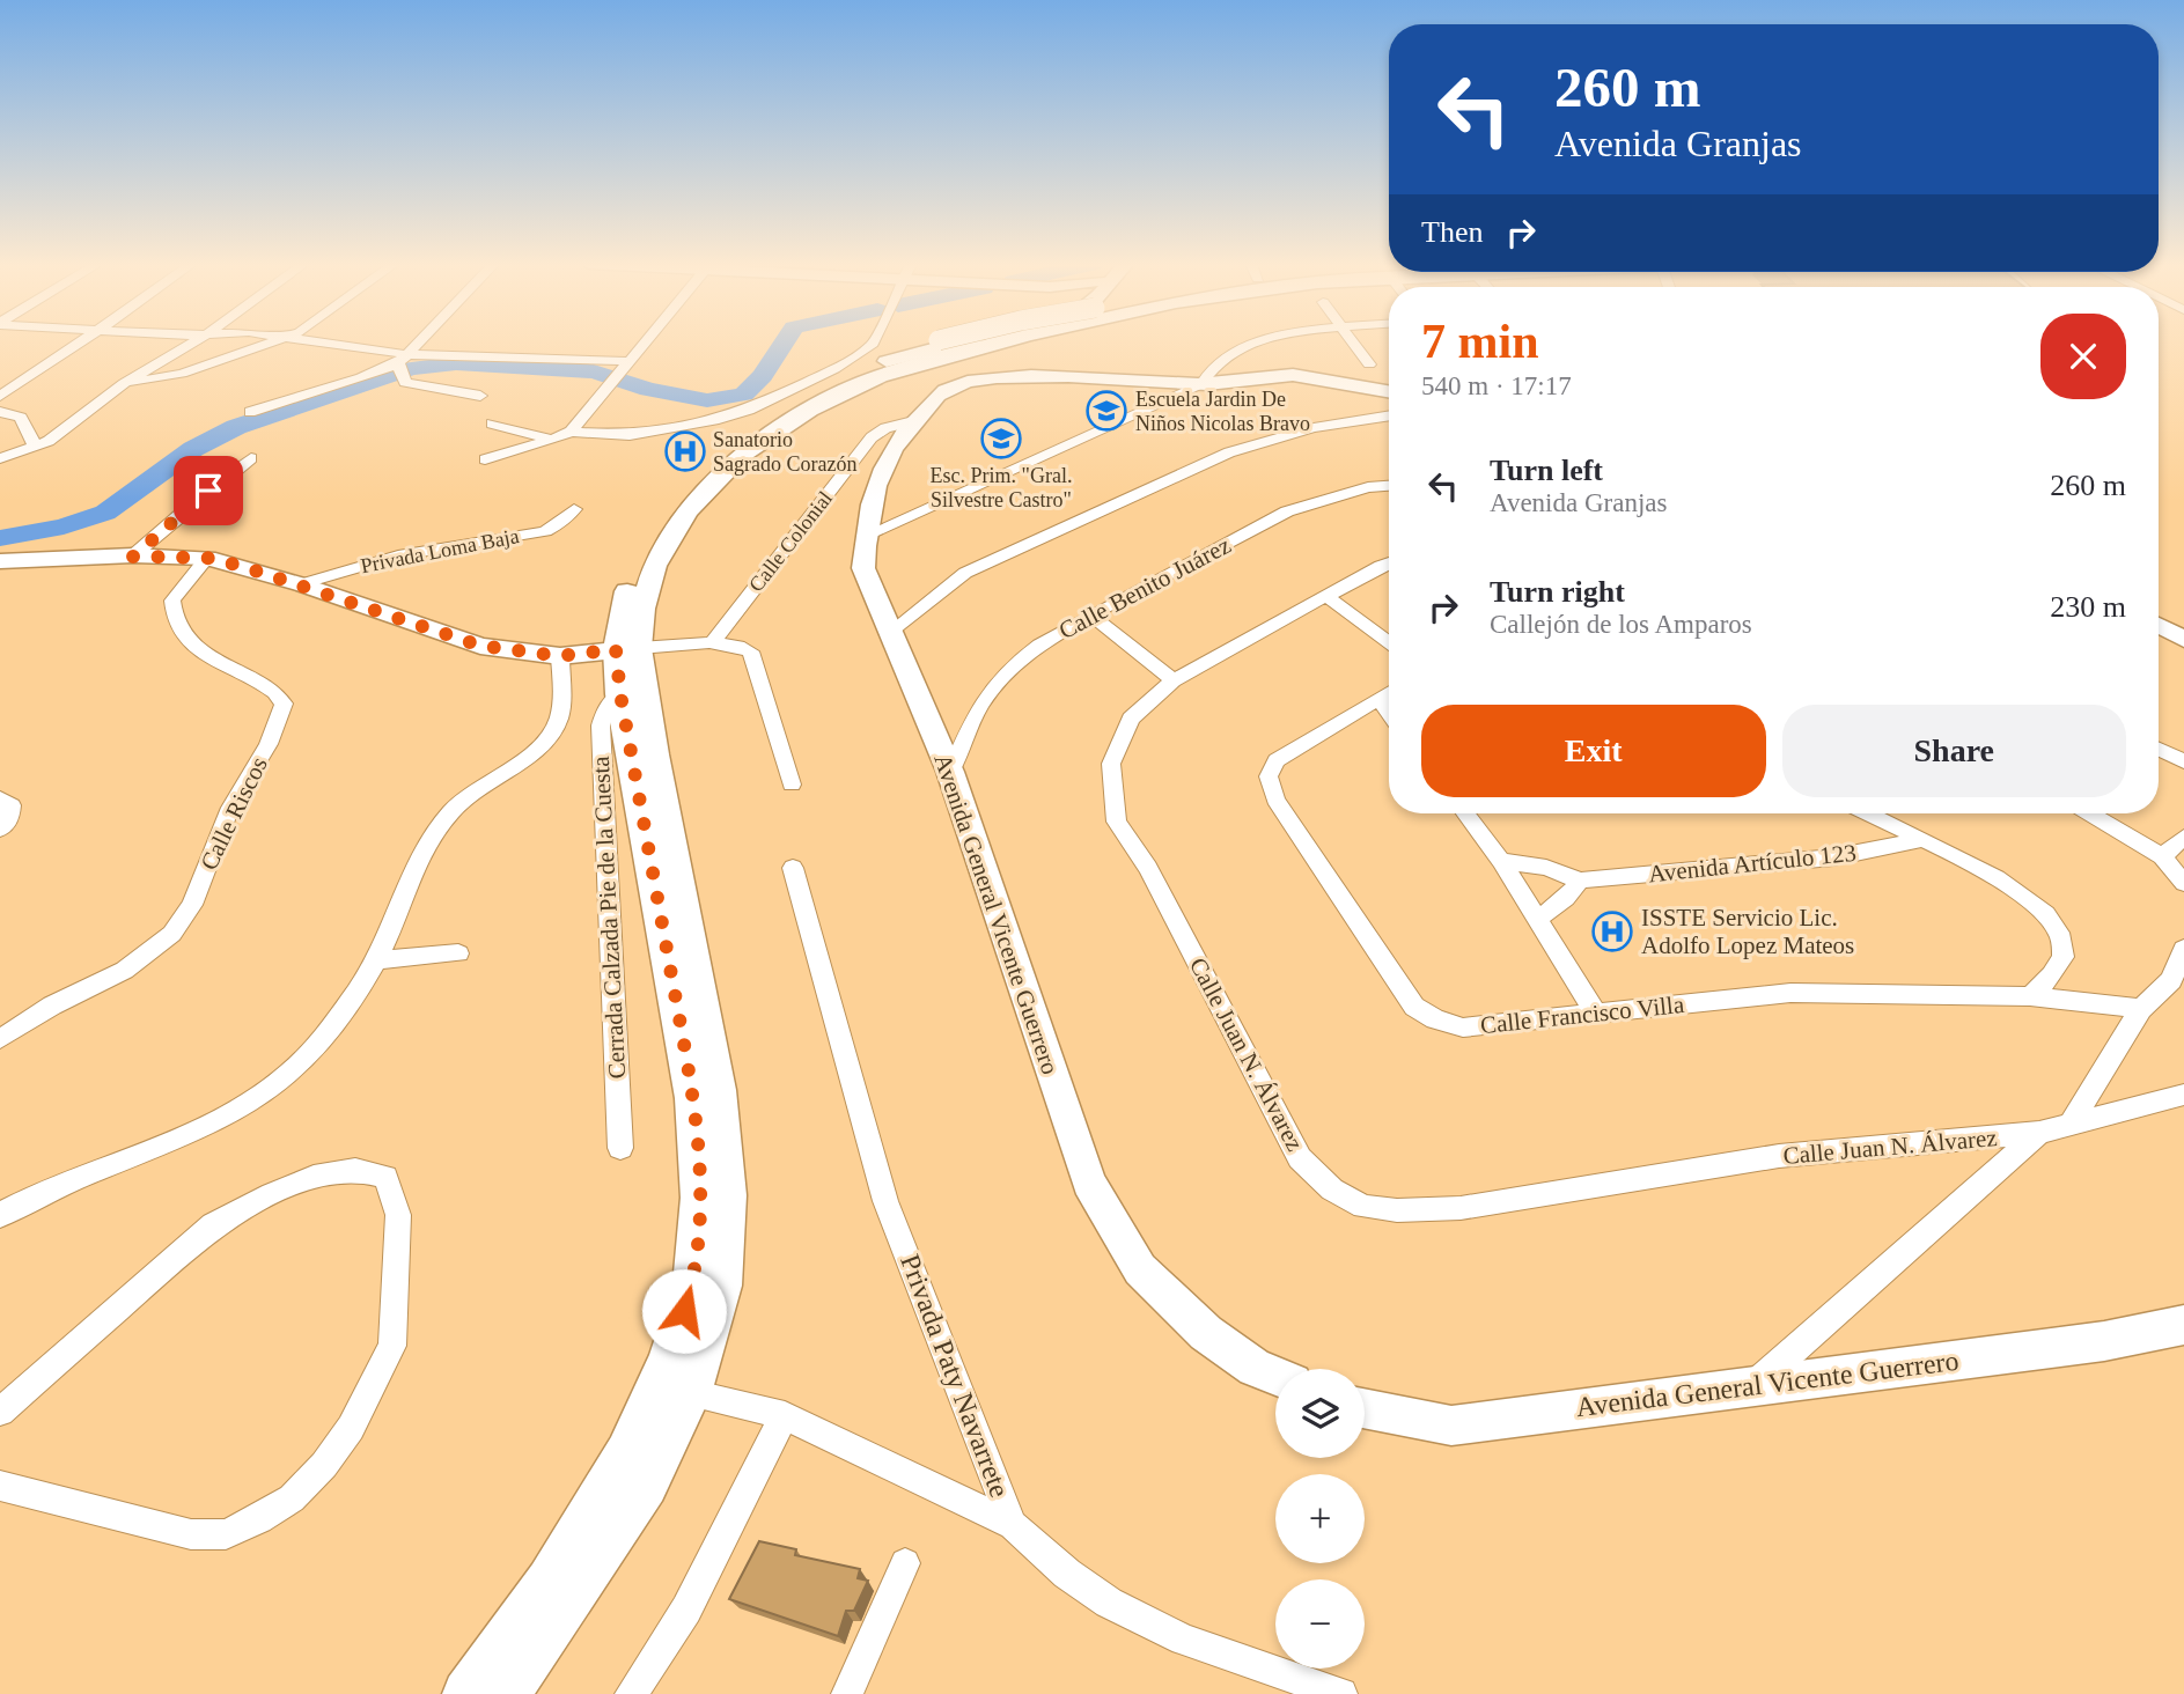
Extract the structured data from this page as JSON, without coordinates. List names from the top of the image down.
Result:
{
  "streets": {
    "street": [
      "Calle Colonial",
      "Privada Loma Baja",
      "Calle Benito Juárez",
      "Calle Riscos",
      "Avenida Artículo 123",
      "Avenida General Vicente Guerrero",
      "Cerrada Calzada Pie de la Cuesta",
      "Calle Francisco Villa",
      "Calle Juan N. Álvarez",
      "Privada Paty Navarrete"
    ]
  },
  "crossings": [
    ["Calle Colonial", "Avenida General Vicente Guerrero"],
    ["Calle Benito Juárez", "Avenida General Vicente Guerrero"]
  ],
  "places": {
    "school or university": ["Escuela Jardin De Niños Nicolas Bravo", "Esc. Prim. \"Gral. Silvestre Castro\""],
    "hospital": ["Sanatorio Sagrado Corazón", "ISSTE Servicio Lic. Adolfo Lopez Mateos"]
  },
  "page": {
    "turn": ["260 m", "Avenida Granjas"],
    "then": "Then",
    "heading": ["7 min", "540 m · 17:17"],
    "list": [
      {
        "name": "Turn left",
        "note": "Avenida Granjas",
        "value": "260 m"
      },
      {
        "name": "Turn right",
        "note": "Callejón de los Amparos",
        "value": "230 m"
      }
    ],
    "buttons": ["Exit", "Share"],
    "map_buttons": ["+", "−"]
  }
}
